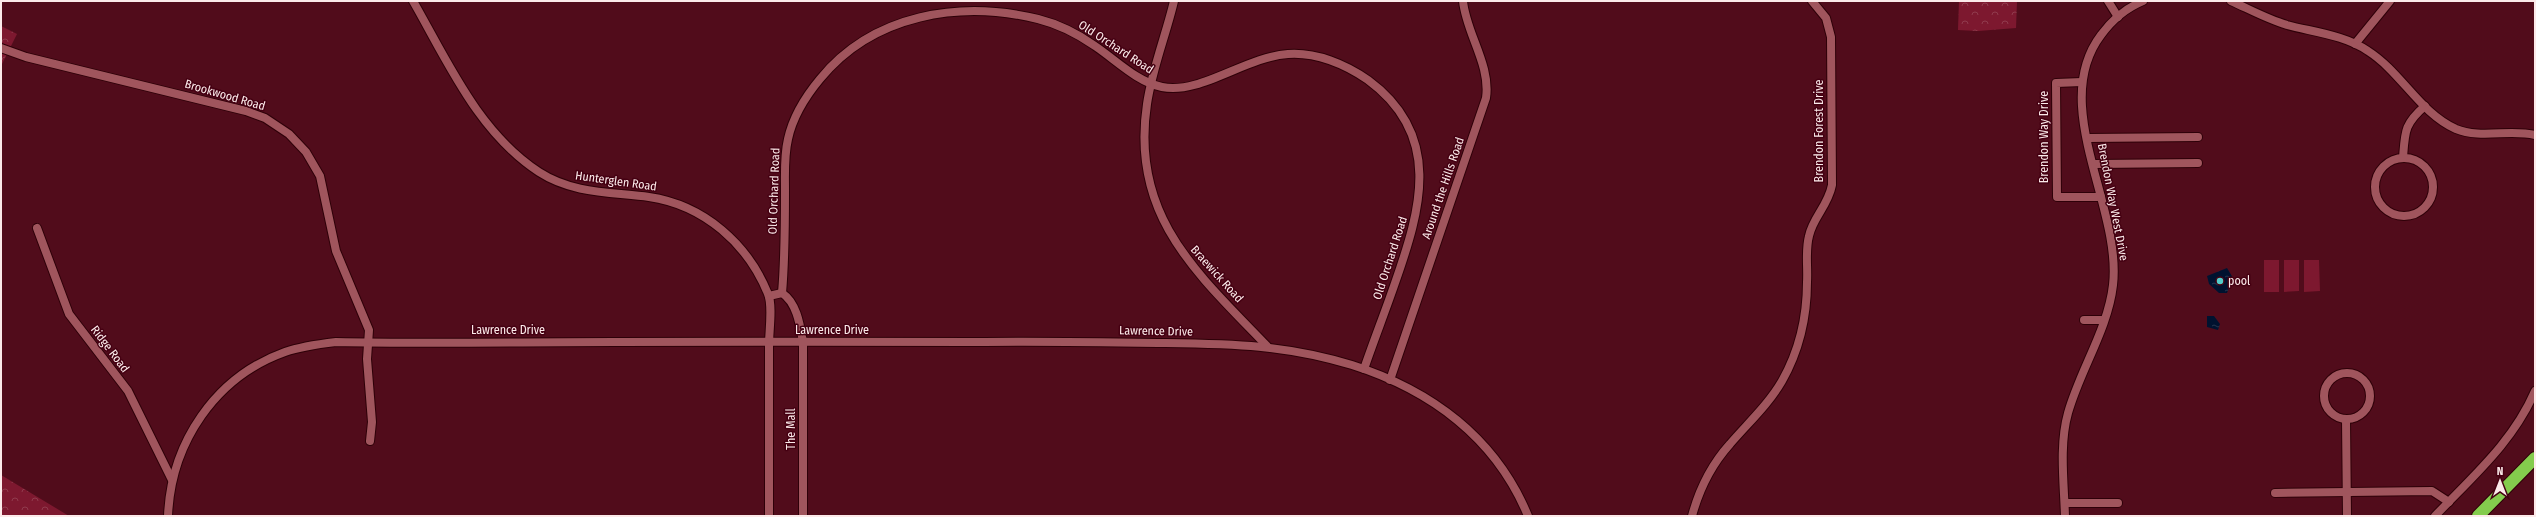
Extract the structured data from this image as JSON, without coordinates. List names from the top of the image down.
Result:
{
  "streets": {
    "street": [
      "Old Orchard Road",
      "Brookwood Road",
      "Brendon Forest Drive",
      "Brendon Way Drive",
      "Hunterglen Road",
      "Around the Hills Road",
      "Brendon Way West Drive",
      "Braewick Road",
      "Lawrence Drive",
      "Ridge Road",
      "The Mall"
    ]
  },
  "crossings": [
    ["Old Orchard Road", "Braewick Road"],
    ["Old Orchard Road", "Lawrence Drive"],
    ["Brookwood Road", "Lawrence Drive"],
    ["Brendon Way Drive", "Brendon Way West Drive"],
    ["Hunterglen Road", "Lawrence Drive"],
    ["Hunterglen Road", "The Mall"],
    ["Around the Hills Road", "Lawrence Drive"],
    ["Braewick Road", "Lawrence Drive"],
    ["Lawrence Drive", "Ridge Road"],
    ["Lawrence Drive", "The Mall"]
  ],
  "places": ["pool"],
  "north": "top"
}
